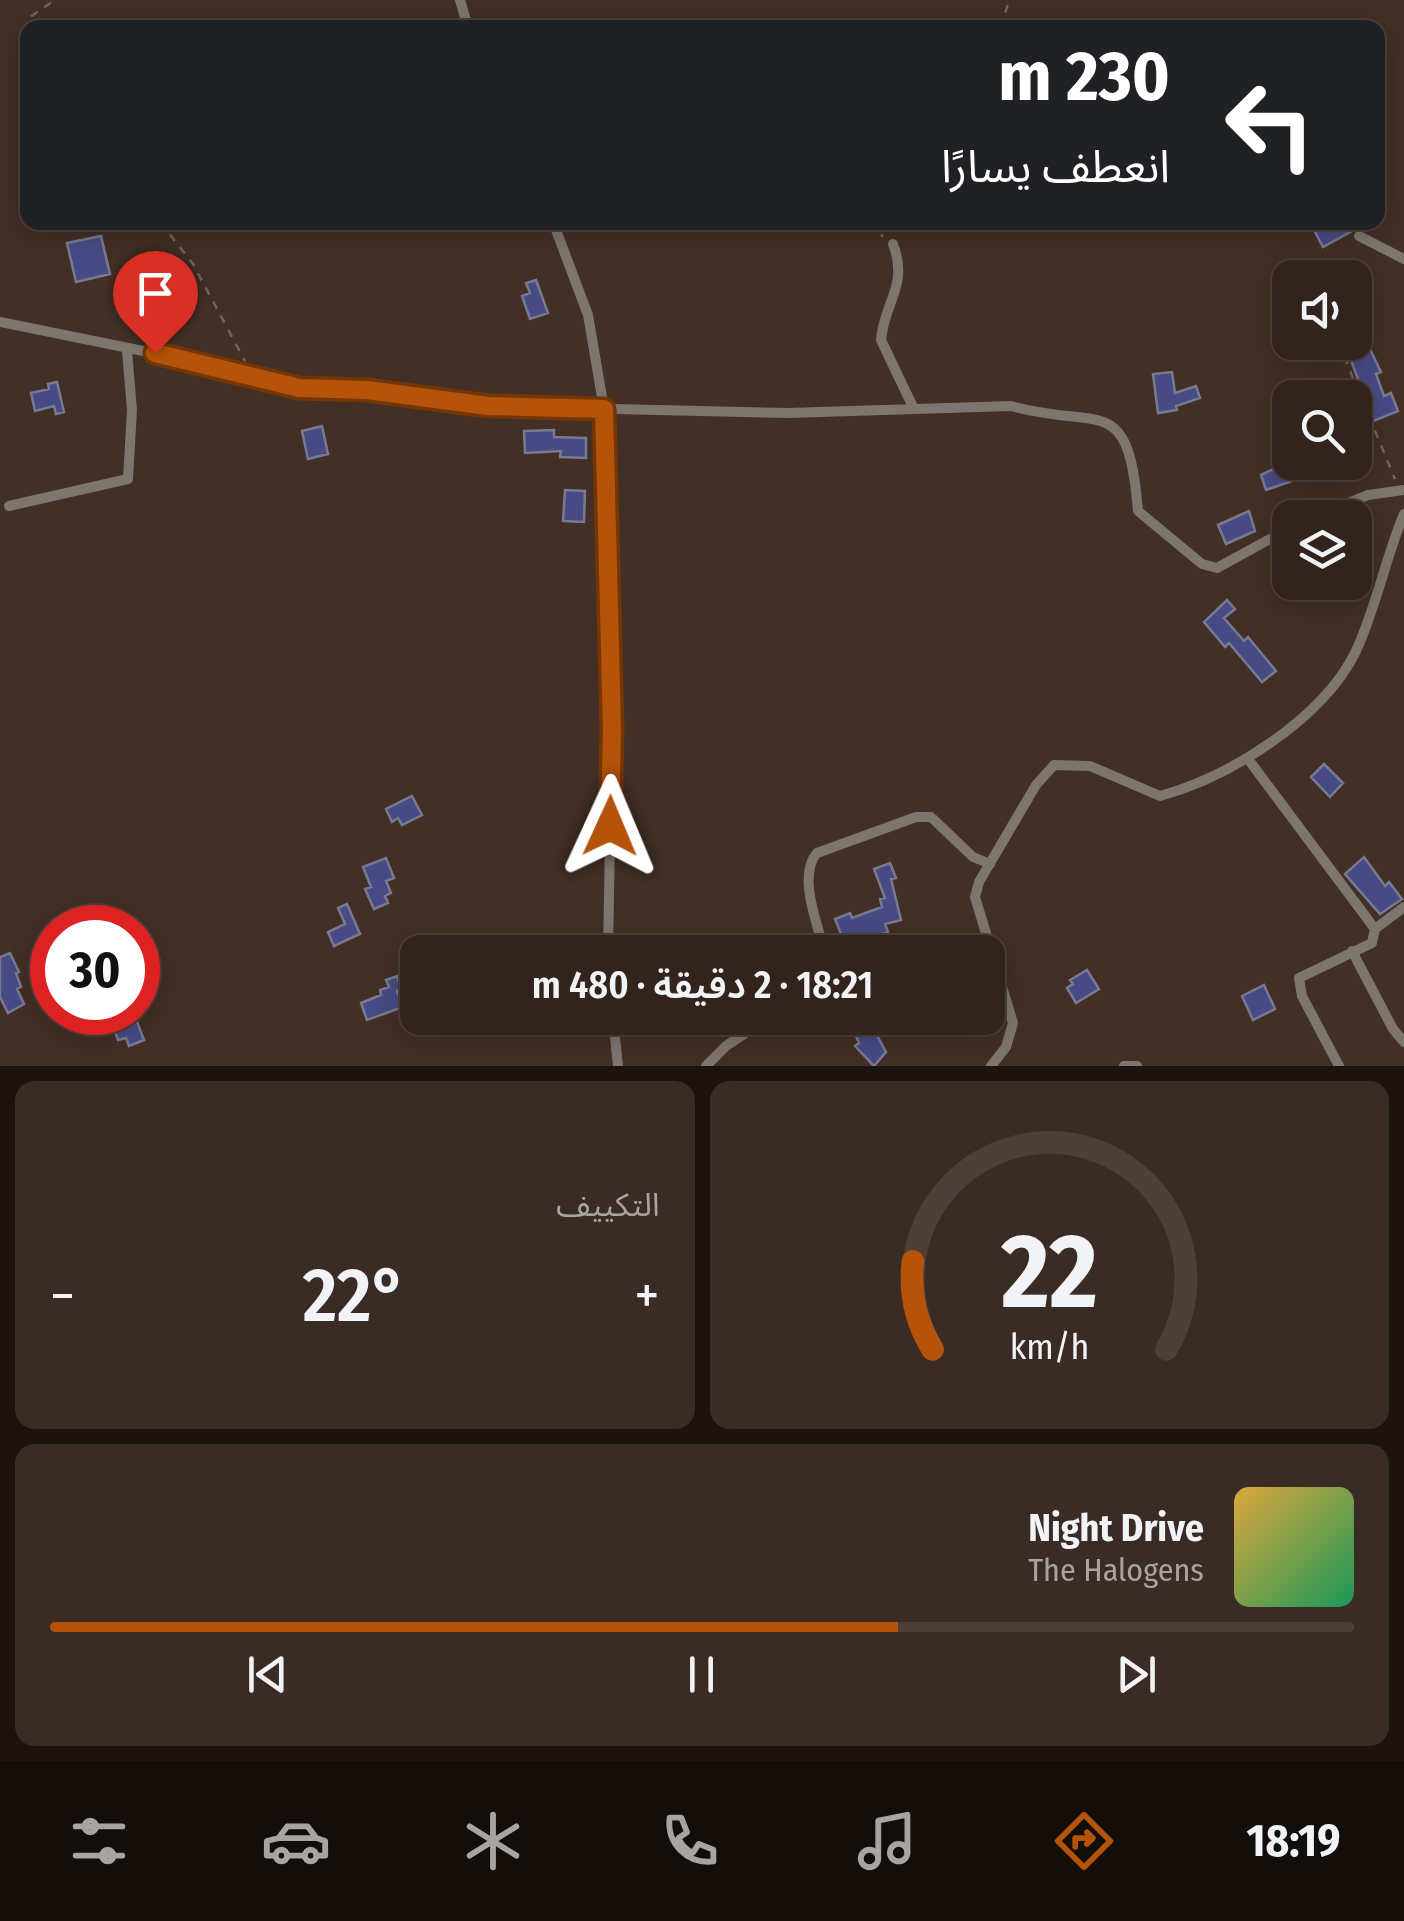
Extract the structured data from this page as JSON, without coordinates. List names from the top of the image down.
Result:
{
  "page": {
    "turn": ["230 m", "انعطف يسارًا"],
    "limit": "30",
    "trip": "18:21 · 2 دقيقة · 480 m",
    "tile": "التكييف",
    "heat": ["−", "22°", "+"],
    "song": ["Night Drive", "The Halogens"],
    "tabs": "18:19",
    "gauge": ["22", "km/h"]
  }
}
